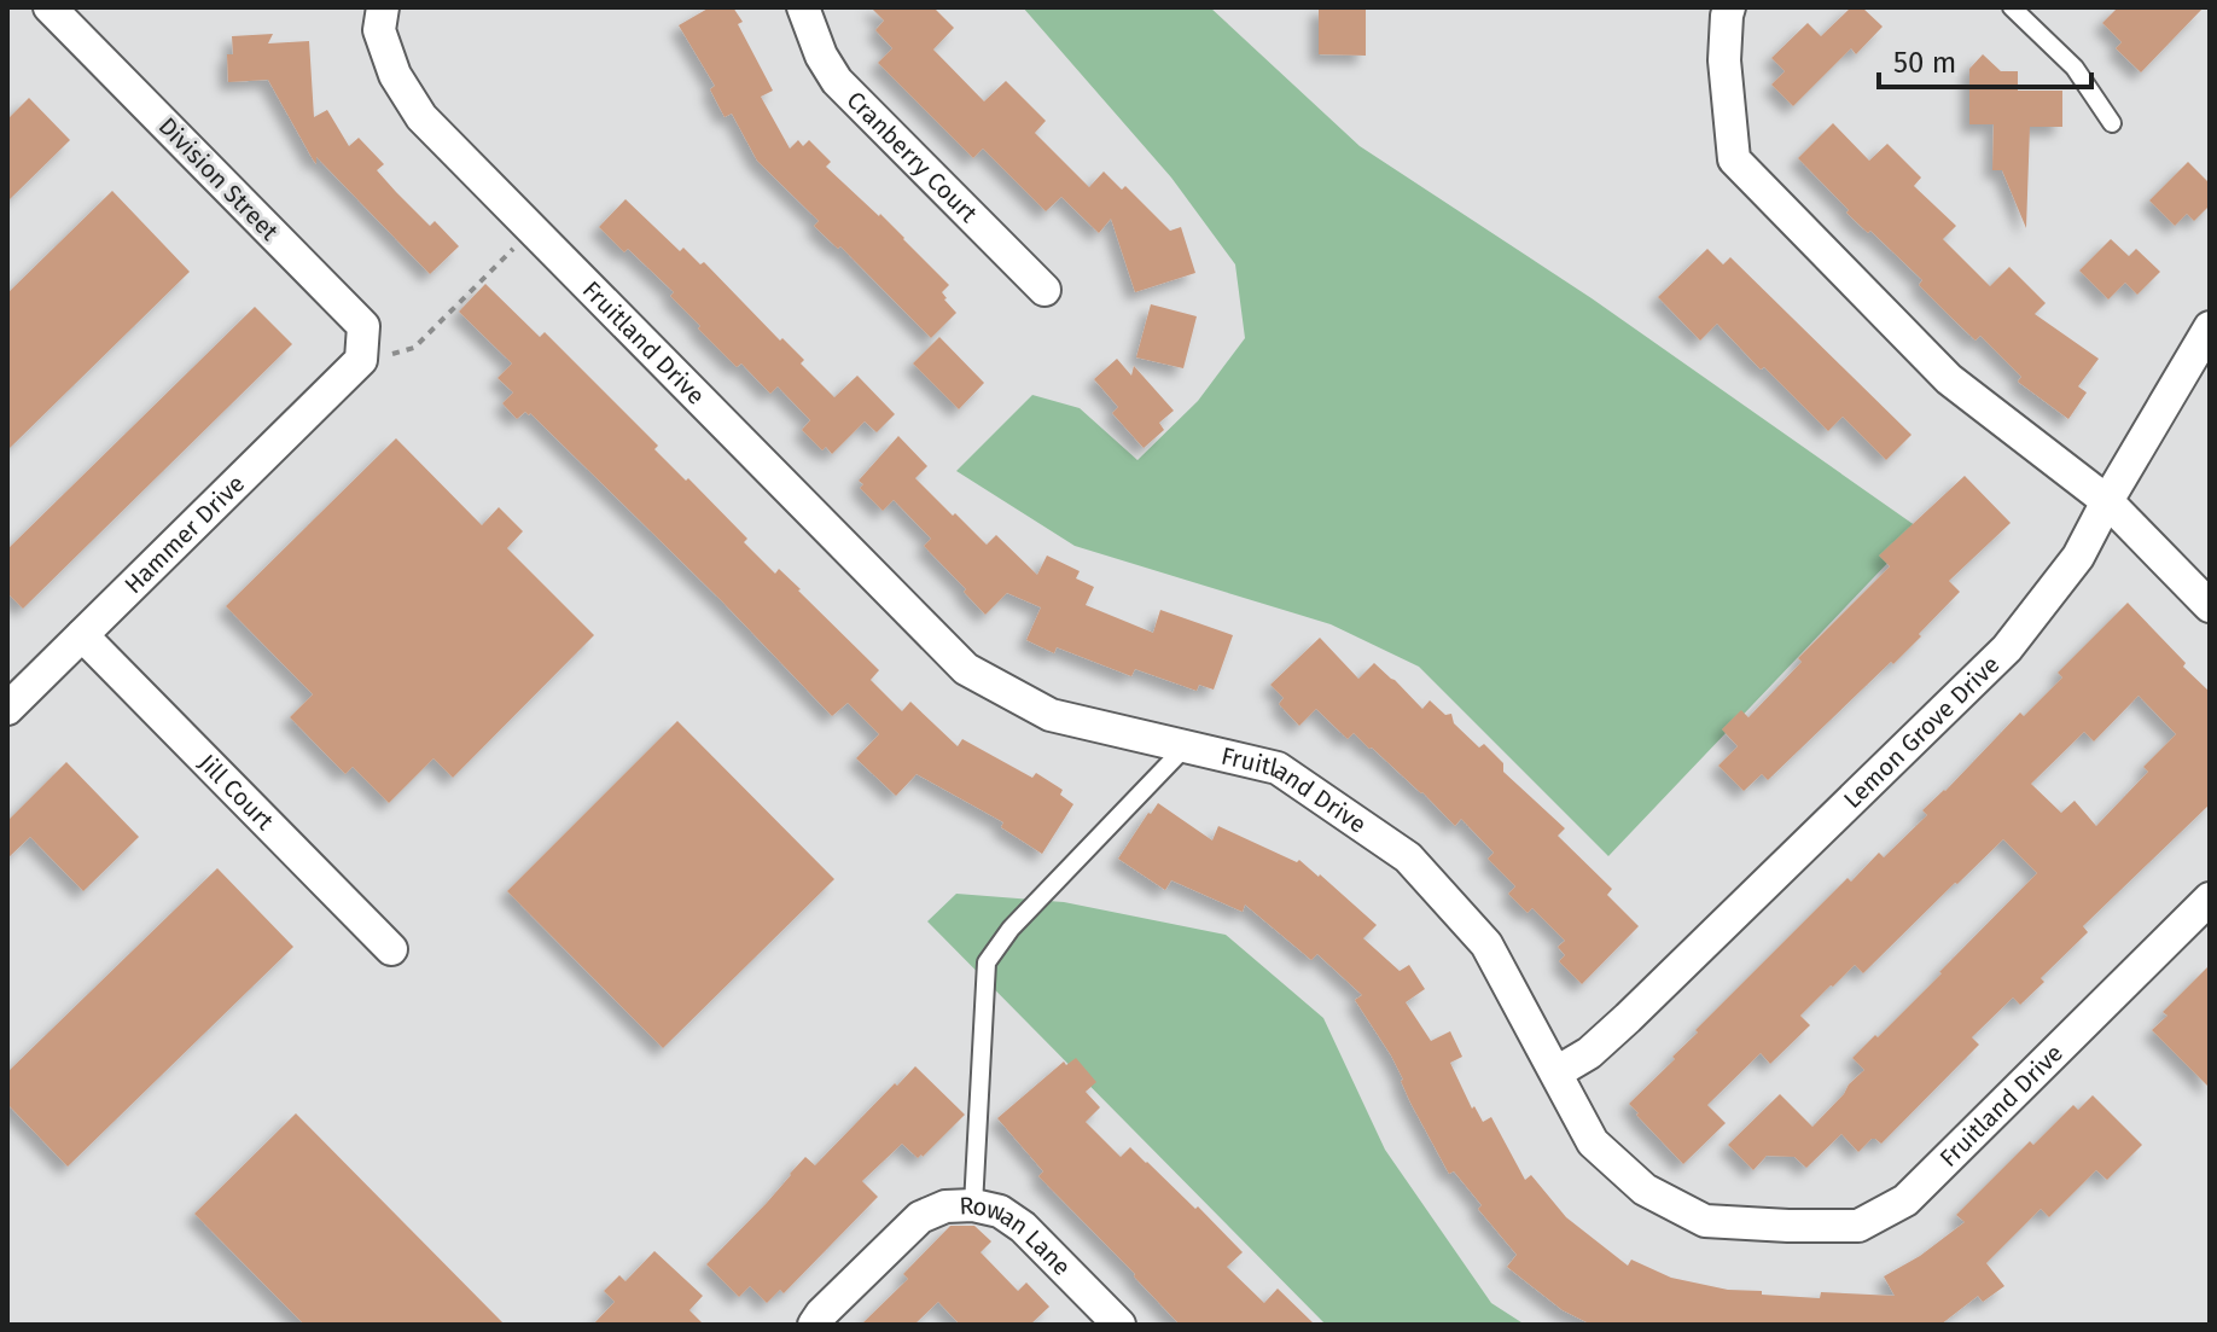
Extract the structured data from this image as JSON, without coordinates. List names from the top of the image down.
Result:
{
  "streets": {
    "street": [
      "Cranberry Court",
      "Division Street",
      "Fruitland Drive",
      "Hammer Drive",
      "Lemon Grove Drive",
      "Jill Court",
      "Rowan Lane"
    ]
  },
  "crossings": [
    ["Division Street", "Hammer Drive"],
    ["Fruitland Drive", "Lemon Grove Drive"],
    ["Hammer Drive", "Jill Court"]
  ],
  "scale_bar": "50 m"
}
